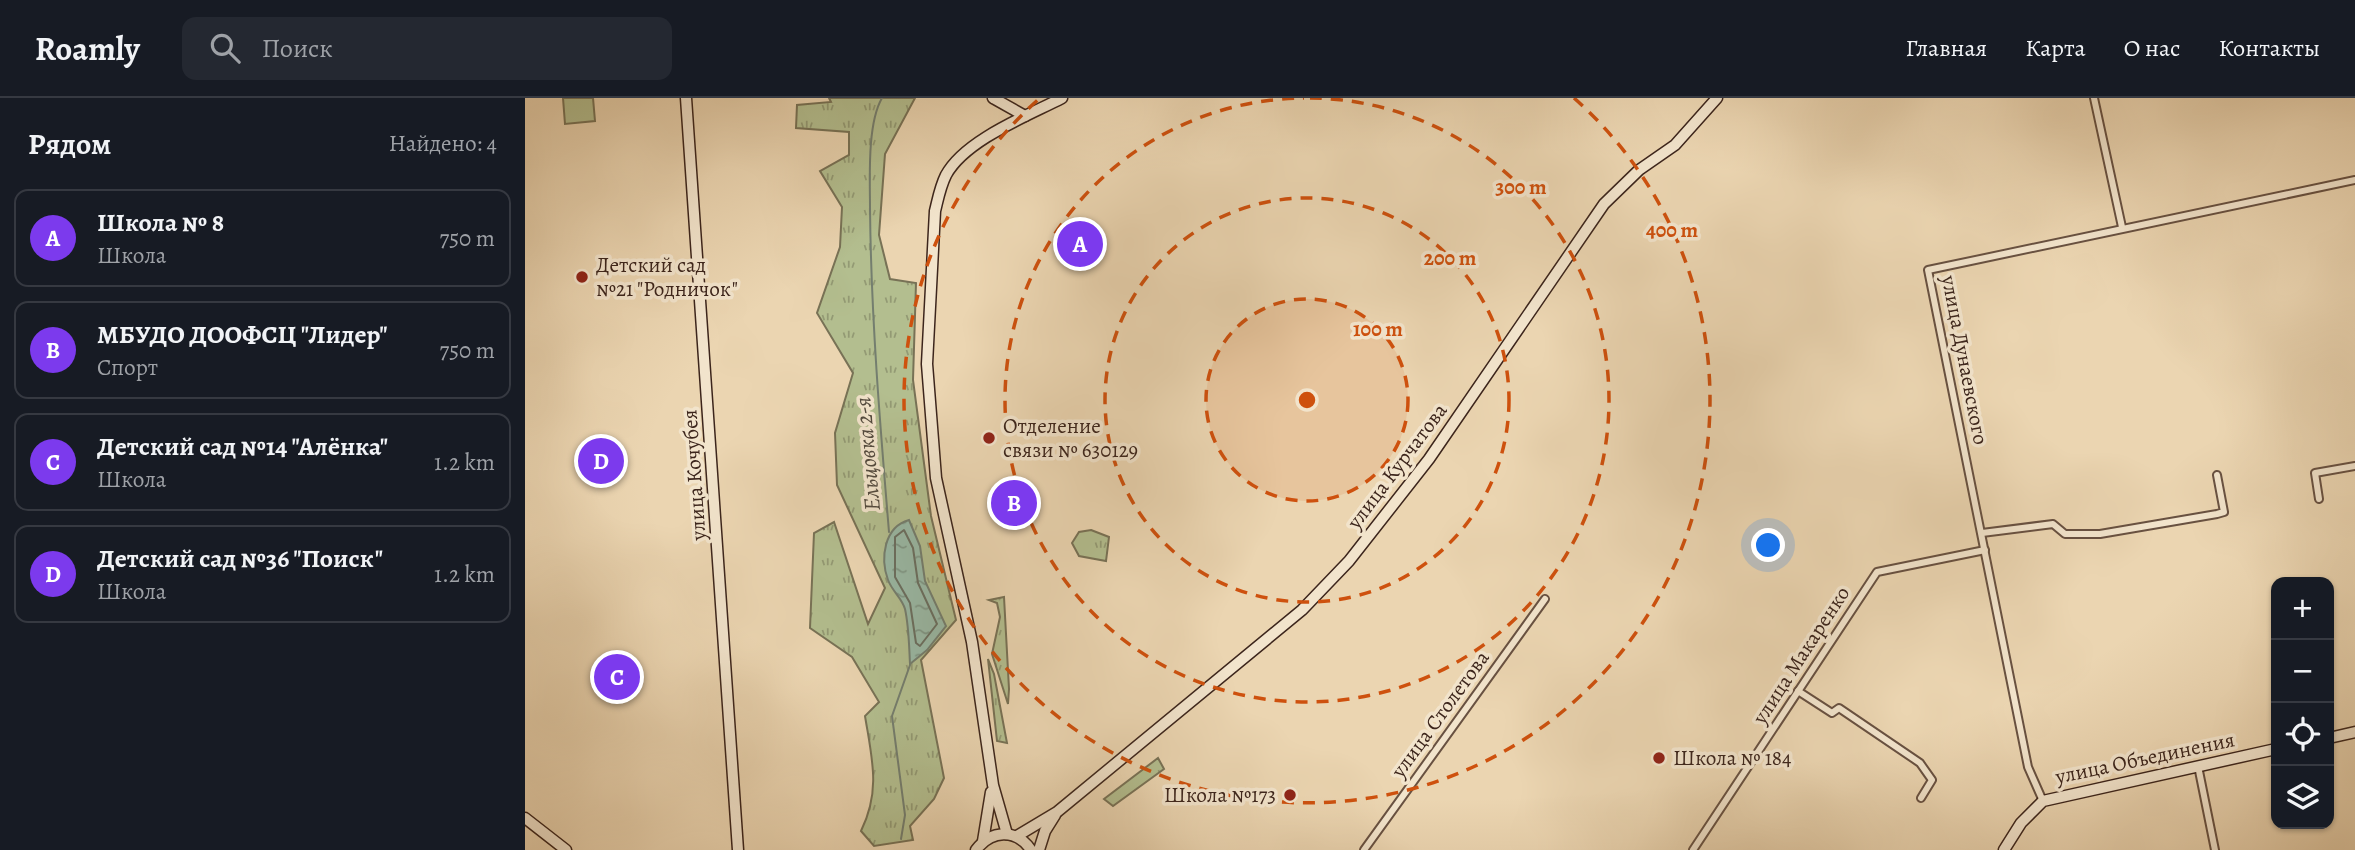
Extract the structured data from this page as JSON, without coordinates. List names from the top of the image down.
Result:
{
  "streets": {
    "main road": ["улица Курчатова", "улица Кочубея", "улица Объединения"],
    "street": ["улица Дунаевского", "улица Макаренко", "улица Столетова"]
  },
  "crossings": [
    ["улица Дунаевского", "улица Макаренко"],
    ["улица Дунаевского", "улица Объединения"]
  ],
  "water": ["Ельцовка 2-я"],
  "places": [
    "Детский сад №21 \"Родничок\"",
    "Отделение связи № 630129",
    "Школа № 184",
    "Школа №173"
  ],
  "page": {
    "header": "Roamly",
    "search": "Поиск",
    "nav": [
      "Главная",
      "Карта",
      "О нас",
      "Контакты"
    ],
    "heading": ["Рядом", "Найдено: 4"],
    "list": [
      {
        "mark": "A",
        "name": "Школа № 8",
        "note": "Школа",
        "value": "750 m"
      },
      {
        "mark": "B",
        "name": "МБУДО ДООФСЦ \"Лидер\"",
        "note": "Спорт",
        "value": "750 m"
      },
      {
        "mark": "C",
        "name": "Детский сад №14 \"Алёнка\"",
        "note": "Школа",
        "value": "1.2 km"
      },
      {
        "mark": "D",
        "name": "Детский сад №36 \"Поиск\"",
        "note": "Школа",
        "value": "1.2 km"
      }
    ],
    "pins": [
      "A",
      "D",
      "B",
      "C"
    ],
    "map_buttons": ["+", "−"]
  },
  "rings": [
    "300 m",
    "400 m",
    "200 m",
    "100 m"
  ]
}
